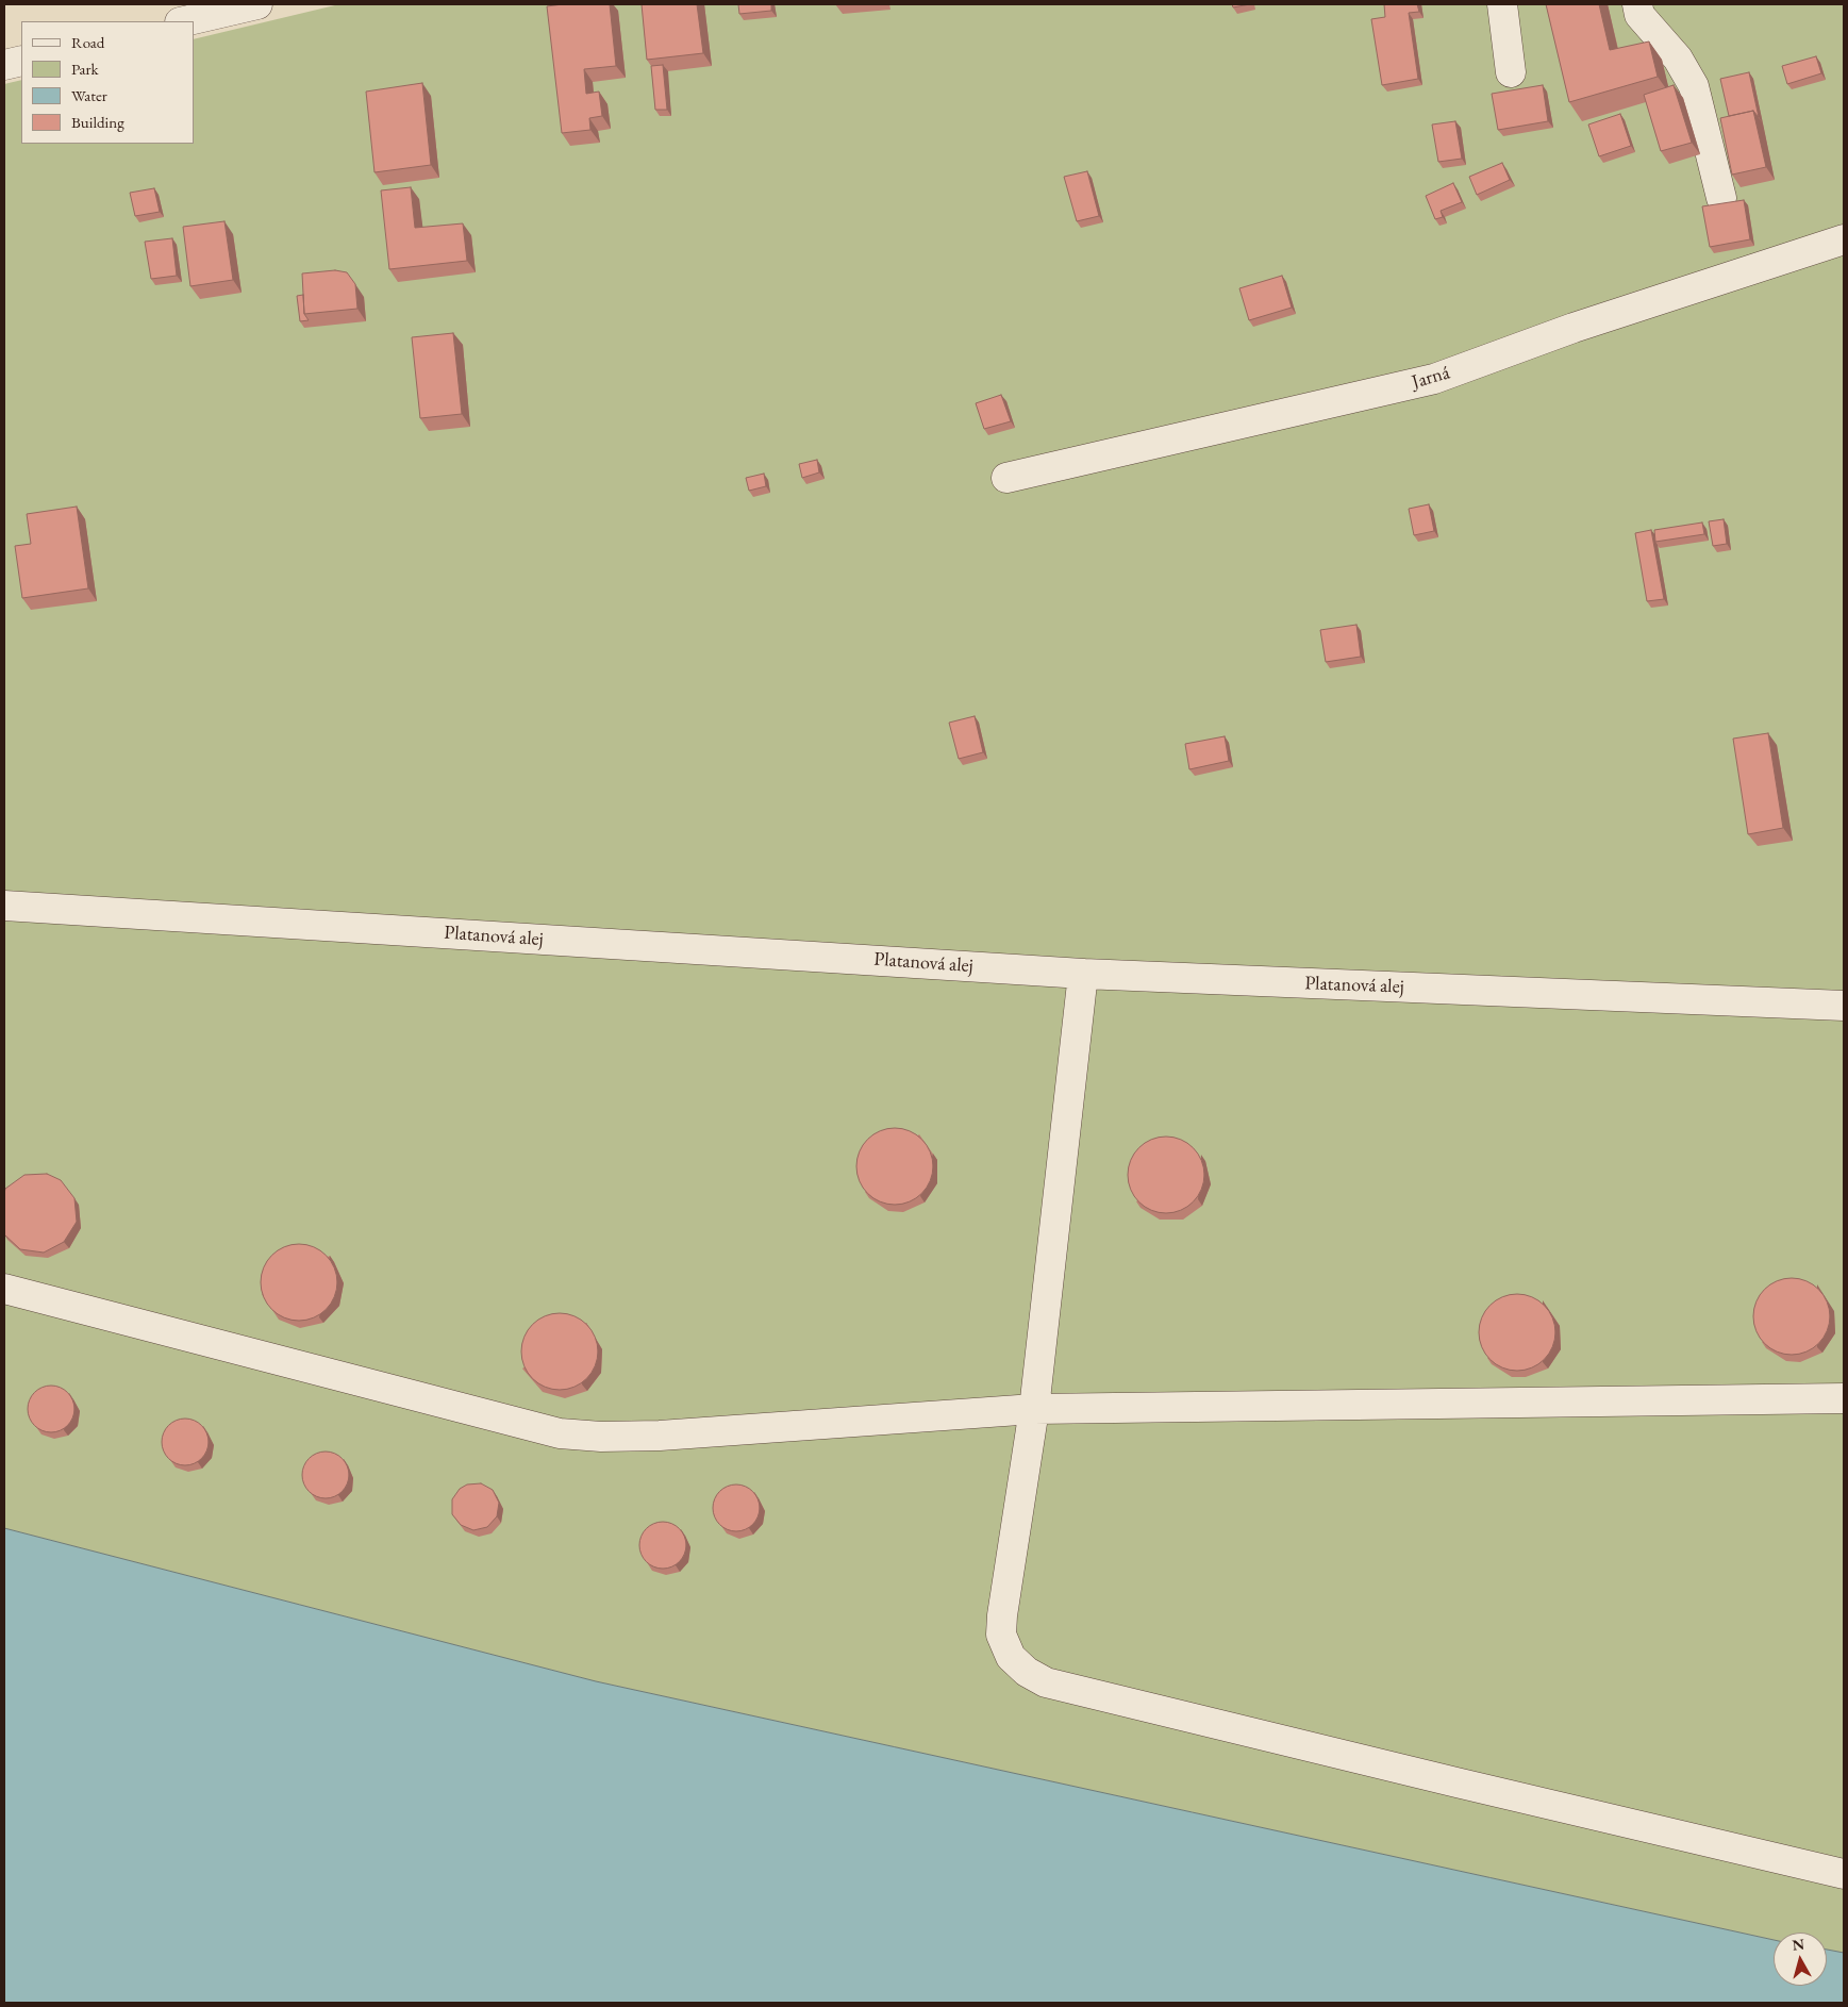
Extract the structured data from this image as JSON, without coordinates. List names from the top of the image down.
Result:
{
  "streets": {
    "street": ["Jarná", "Platanová alej"]
  },
  "legend": [
    "Road",
    "Park",
    "Water",
    "Building"
  ],
  "north": "top"
}
